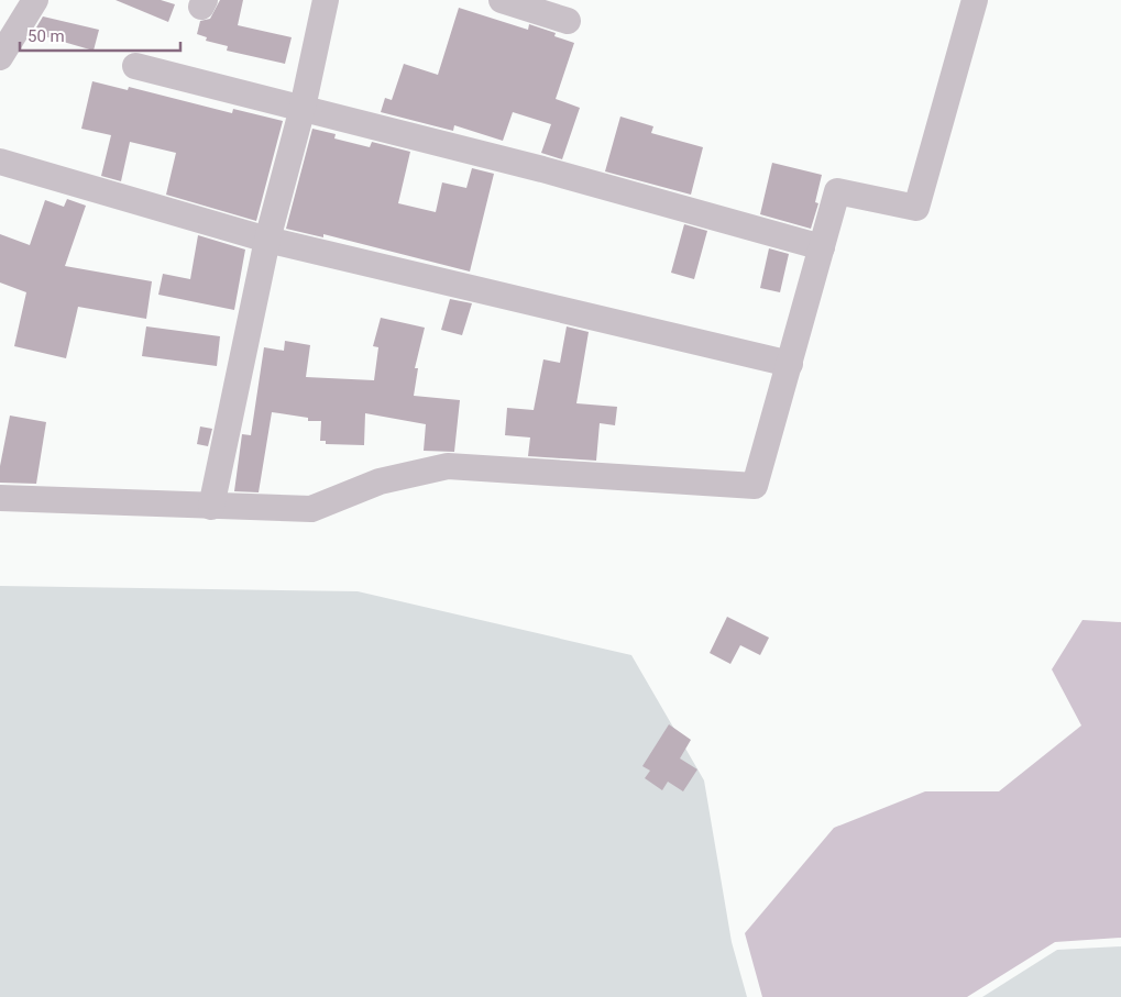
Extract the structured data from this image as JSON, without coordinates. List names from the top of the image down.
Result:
{
  "scale_bar": "50 m"
}
